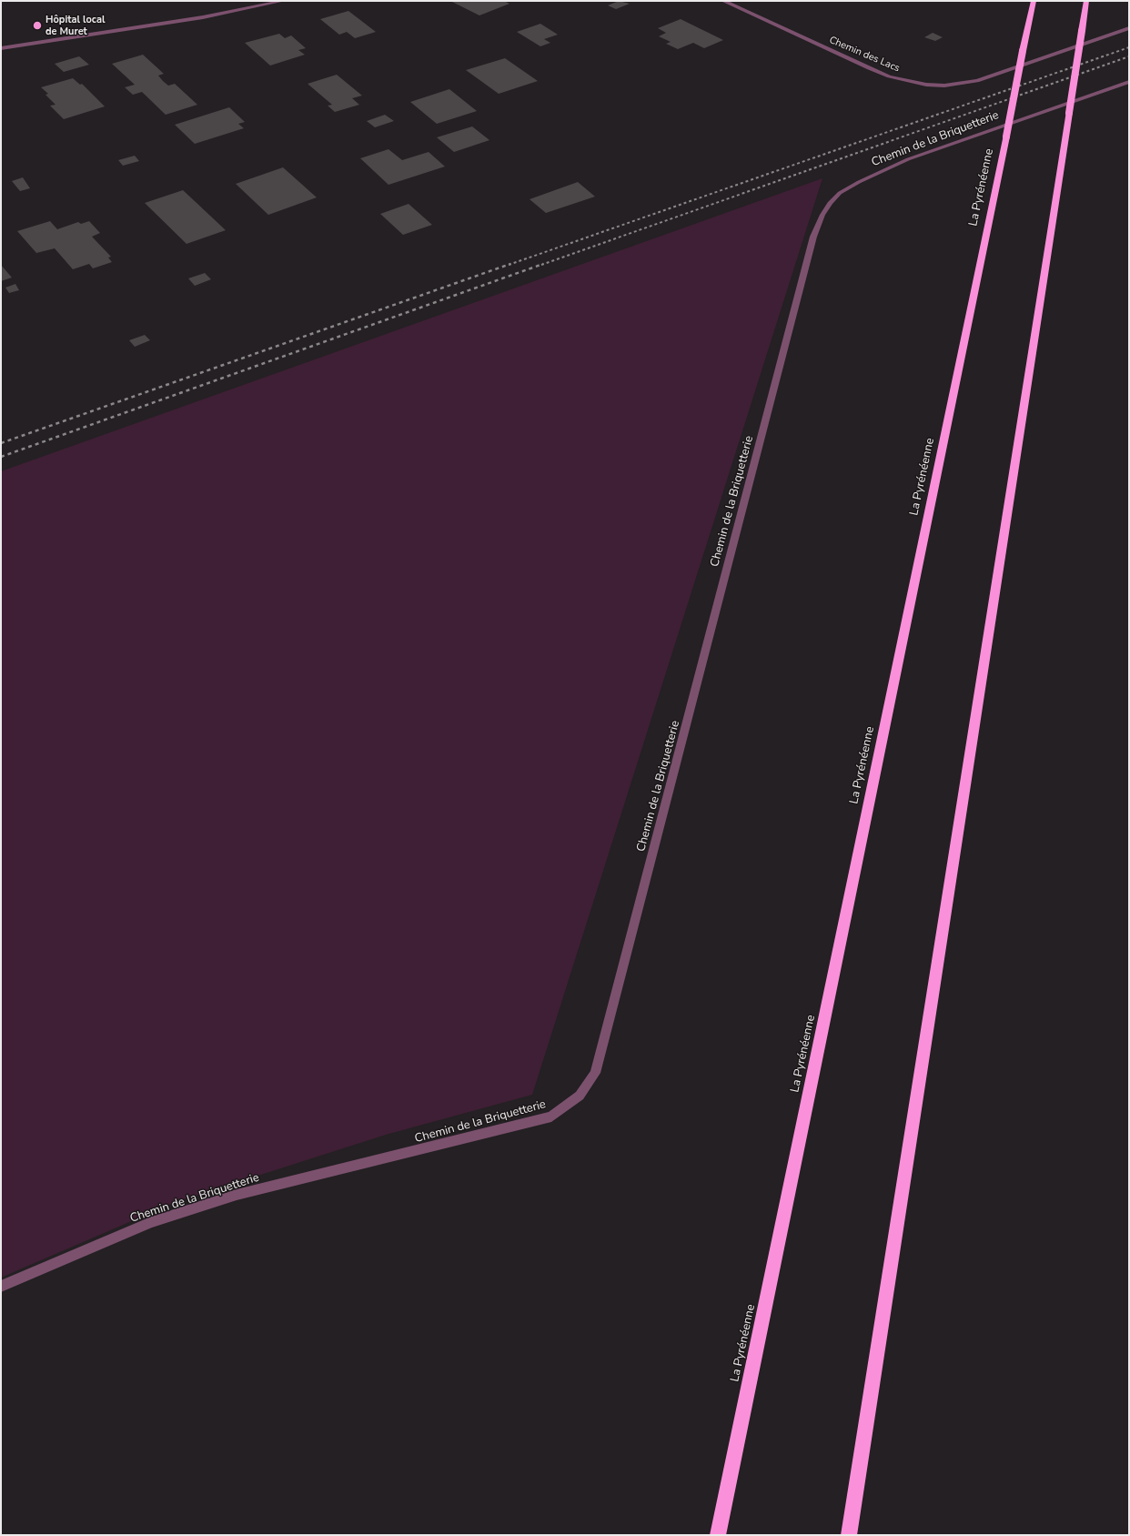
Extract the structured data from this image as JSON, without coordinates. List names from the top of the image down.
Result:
{
  "streets": {
    "highway": ["La Pyrénéenne"],
    "street": ["Chemin des Lacs", "Chemin de la Briquetterie"]
  },
  "places": ["Hôpital local de Muret"]
}
